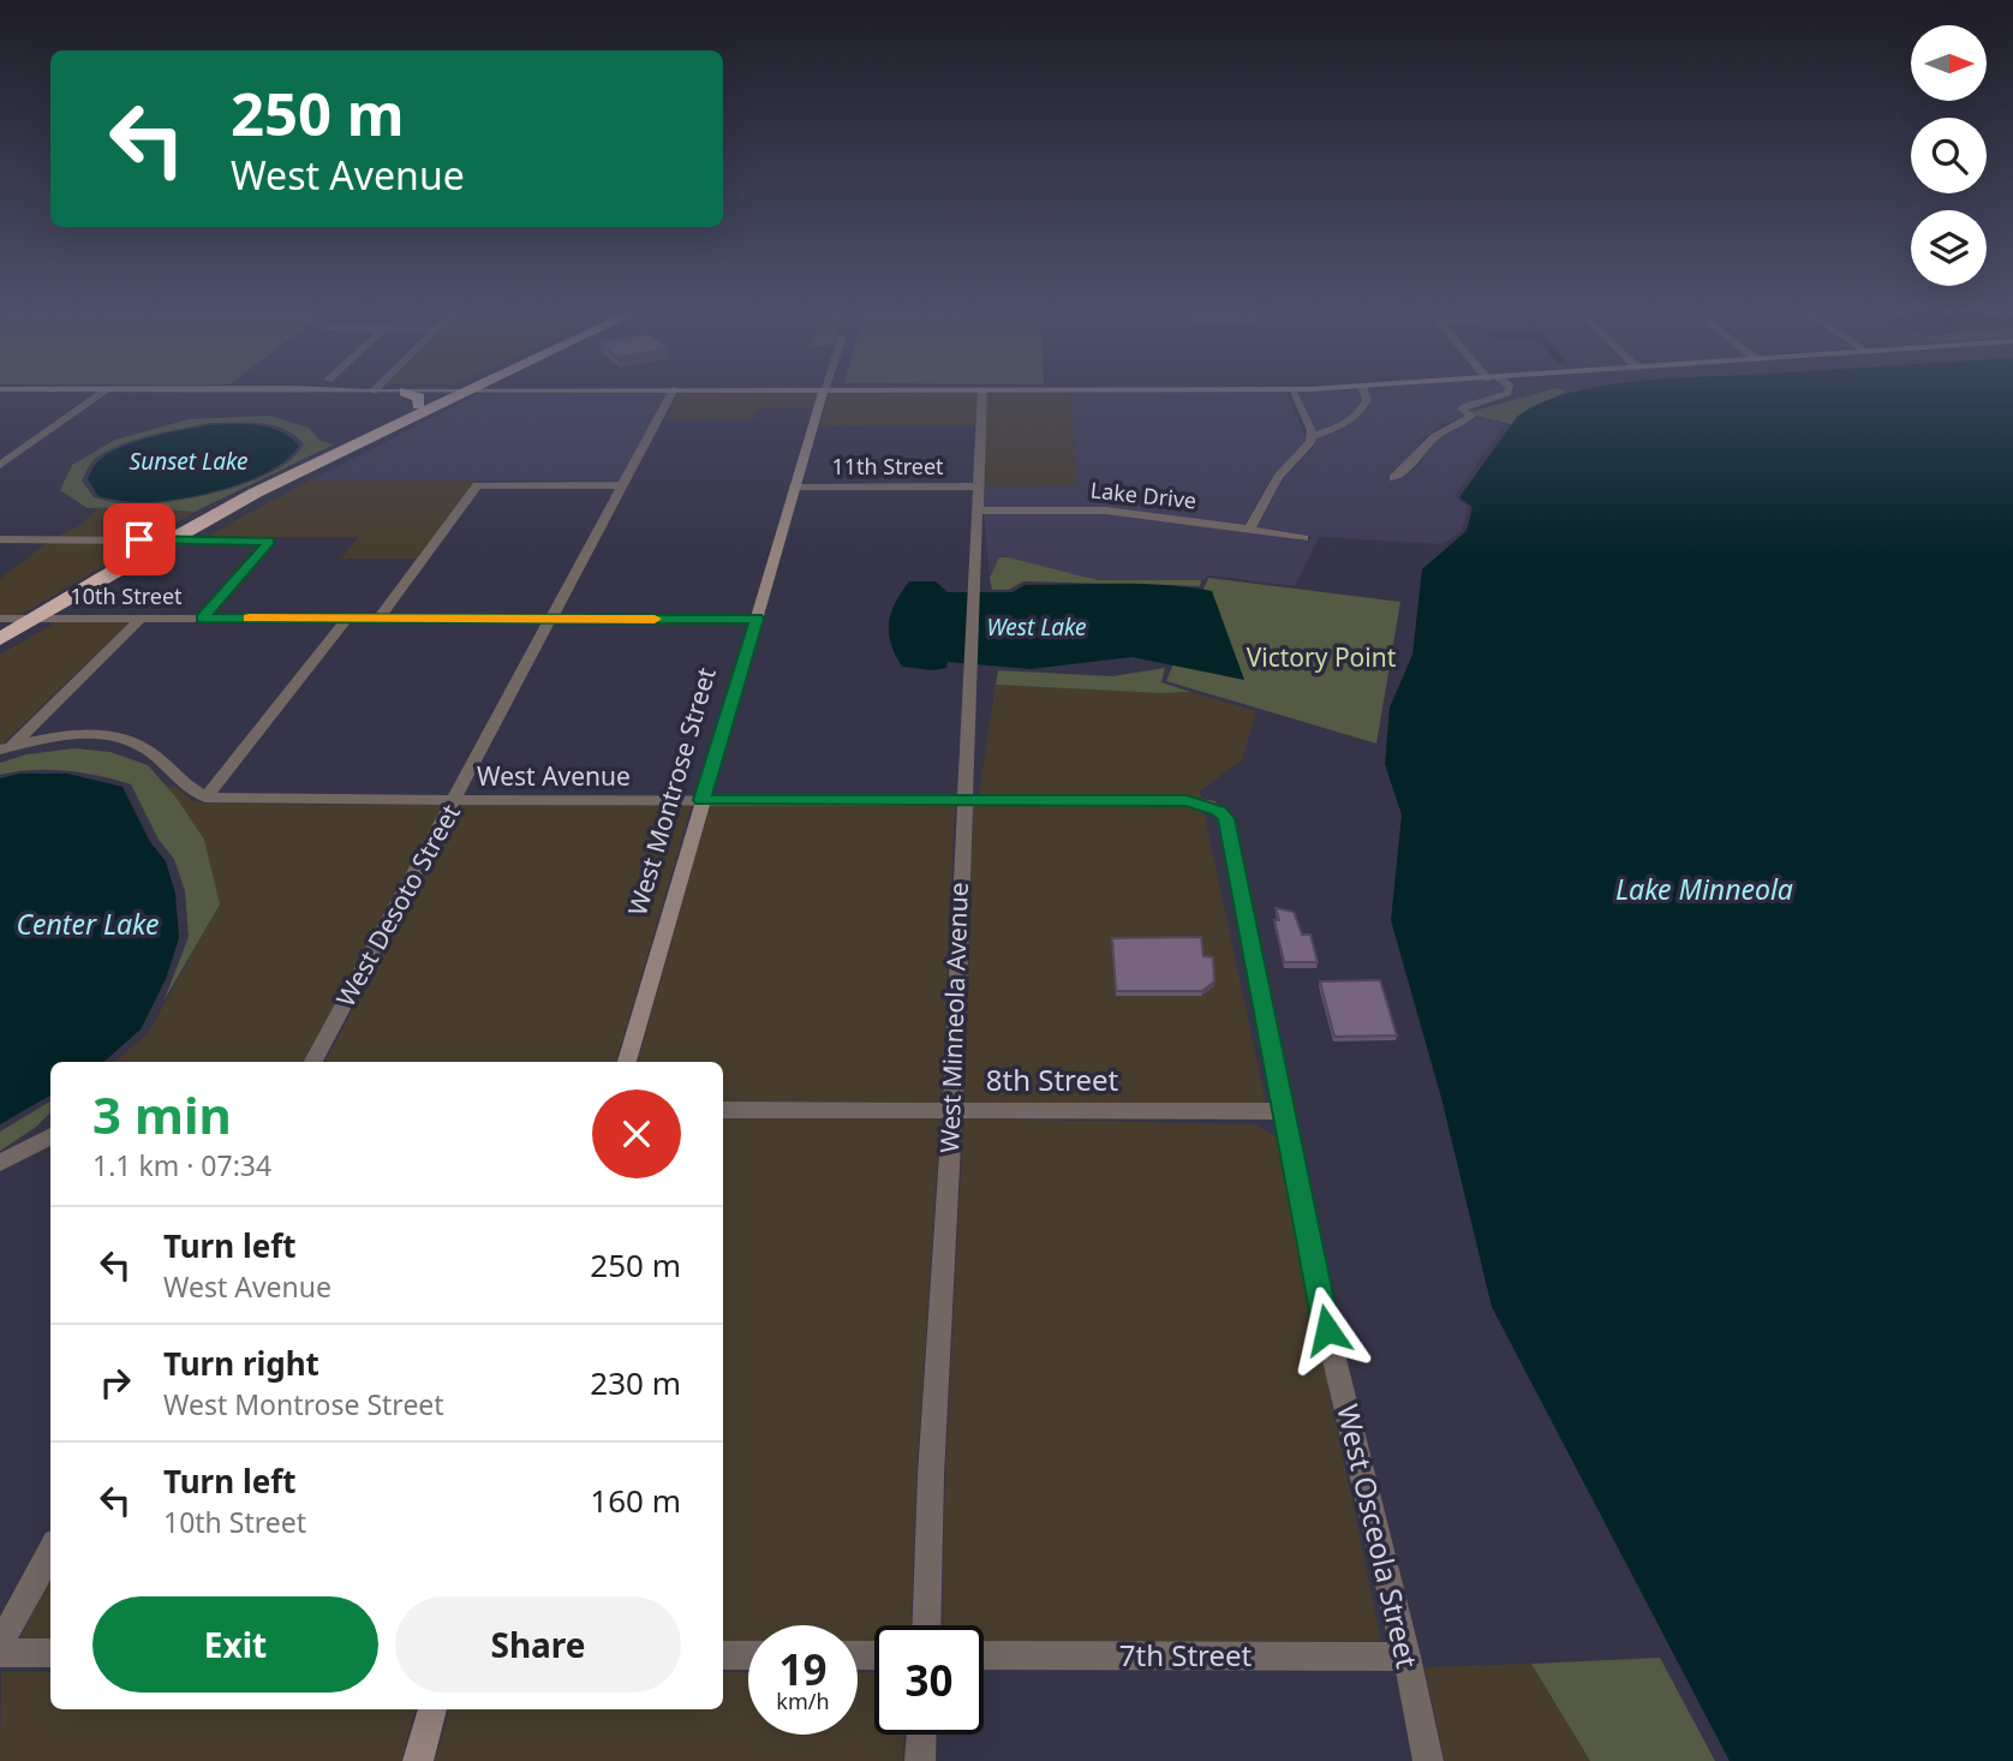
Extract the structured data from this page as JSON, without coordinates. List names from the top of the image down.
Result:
{
  "streets": {
    "main road": ["West Montrose Street"],
    "street": [
      "11th Street",
      "Lake Drive",
      "10th Street",
      "West Avenue",
      "West Desoto Street",
      "West Minneola Avenue",
      "8th Street",
      "West Osceola Street",
      "7th Street"
    ]
  },
  "crossings": [
    ["11th Street", "West Montrose Street"],
    ["11th Street", "West Minneola Avenue"],
    ["Lake Drive", "West Minneola Avenue"],
    ["10th Street", "West Montrose Street"],
    ["10th Street", "West Desoto Street"],
    ["West Avenue", "West Montrose Street"],
    ["West Avenue", "West Desoto Street"],
    ["West Avenue", "West Minneola Avenue"],
    ["West Avenue", "West Osceola Street"],
    ["West Minneola Avenue", "8th Street"],
    ["8th Street", "West Osceola Street"],
    ["West Osceola Street", "7th Street"]
  ],
  "water": [
    "Sunset Lake",
    "West Lake",
    "Lake Minneola",
    "Center Lake"
  ],
  "parks": ["Victory Point"],
  "north": "right",
  "page": {
    "turn": ["250 m", "West Avenue"],
    "heading": ["3 min", "1.1 km · 07:34"],
    "list": [
      {
        "name": "Turn left",
        "note": "West Avenue",
        "value": "250 m"
      },
      {
        "name": "Turn right",
        "note": "West Montrose Street",
        "value": "230 m"
      },
      {
        "name": "Turn left",
        "note": "10th Street",
        "value": "160 m"
      }
    ],
    "buttons": ["Exit", "Share"],
    "speed": "19 km/h",
    "limit": "30"
  }
}
